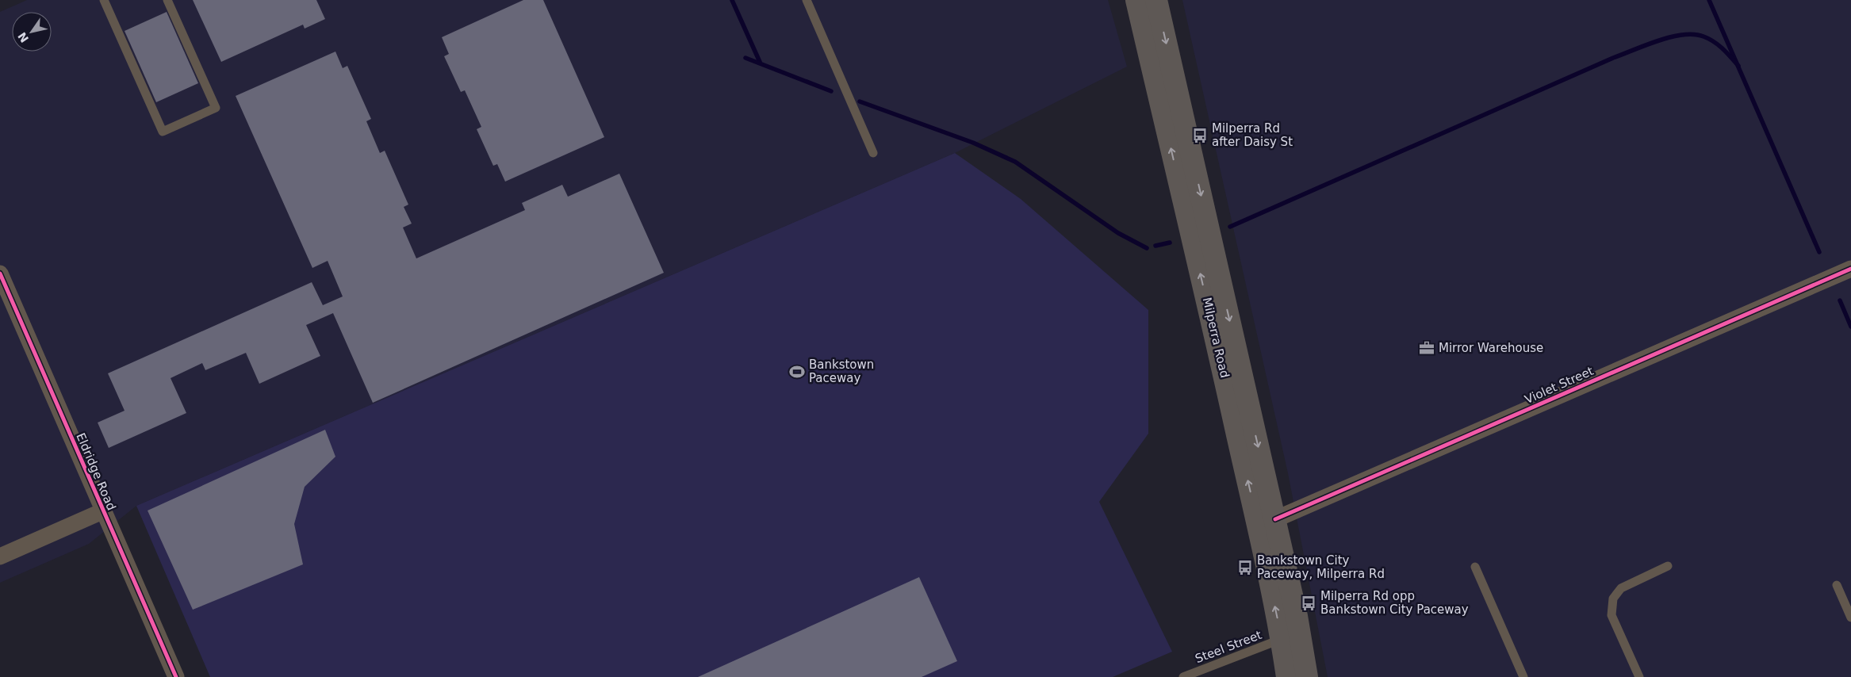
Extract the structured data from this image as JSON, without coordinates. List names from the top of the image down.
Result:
{
  "streets": {
    "highway": ["Milperra Road"],
    "street": ["Violet Street", "Eldridge Road"],
    "lane": ["Steel Street"]
  },
  "crossings": [
    ["Milperra Road", "Violet Street"],
    ["Milperra Road", "Steel Street"]
  ],
  "places": {
    "bus stop": ["Milperra Rd after Daisy St", "Bankstown City Paceway, Milperra Rd", "Milperra Rd opp Bankstown City Paceway"],
    "office": ["Mirror Warehouse"],
    "sports": ["Bankstown Paceway"]
  },
  "north": "bottom left"
}
